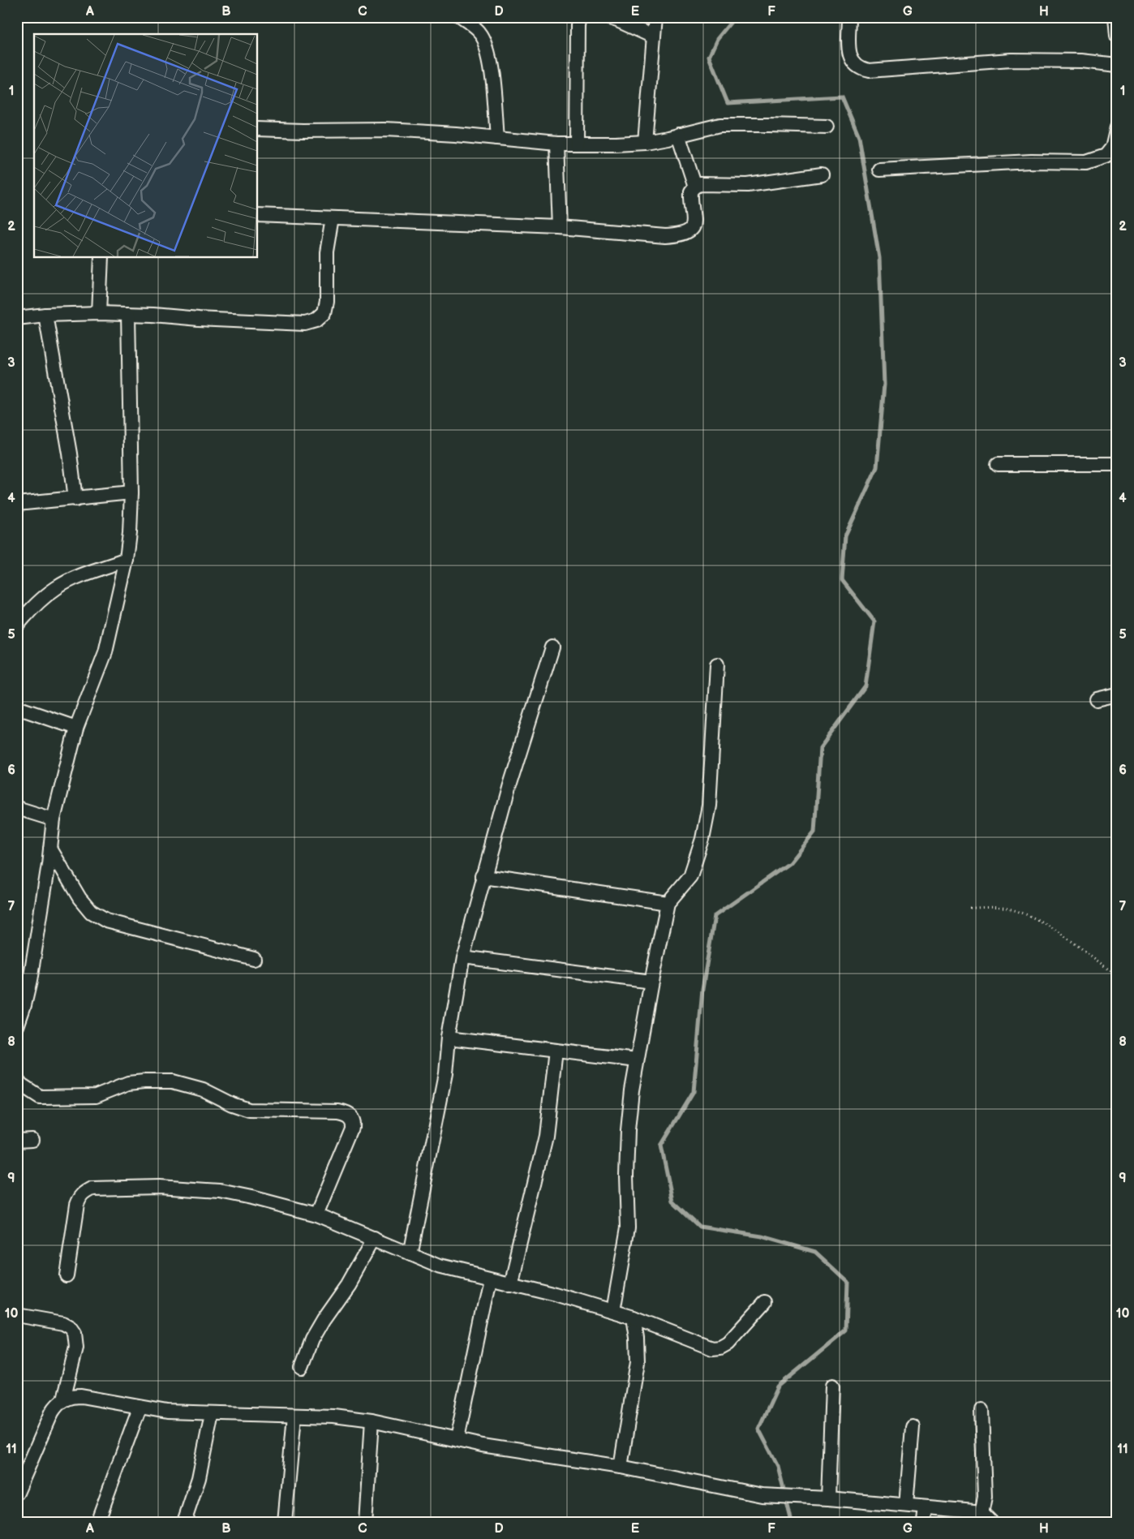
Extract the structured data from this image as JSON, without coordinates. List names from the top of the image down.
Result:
{
  "grid": {
    "columns": [
      "A",
      "B",
      "C",
      "D",
      "E",
      "F",
      "G",
      "H"
    ],
    "rows": [
      "1",
      "2",
      "3",
      "4",
      "5",
      "6",
      "7",
      "8",
      "9",
      "10",
      "11"
    ]
  }
}
